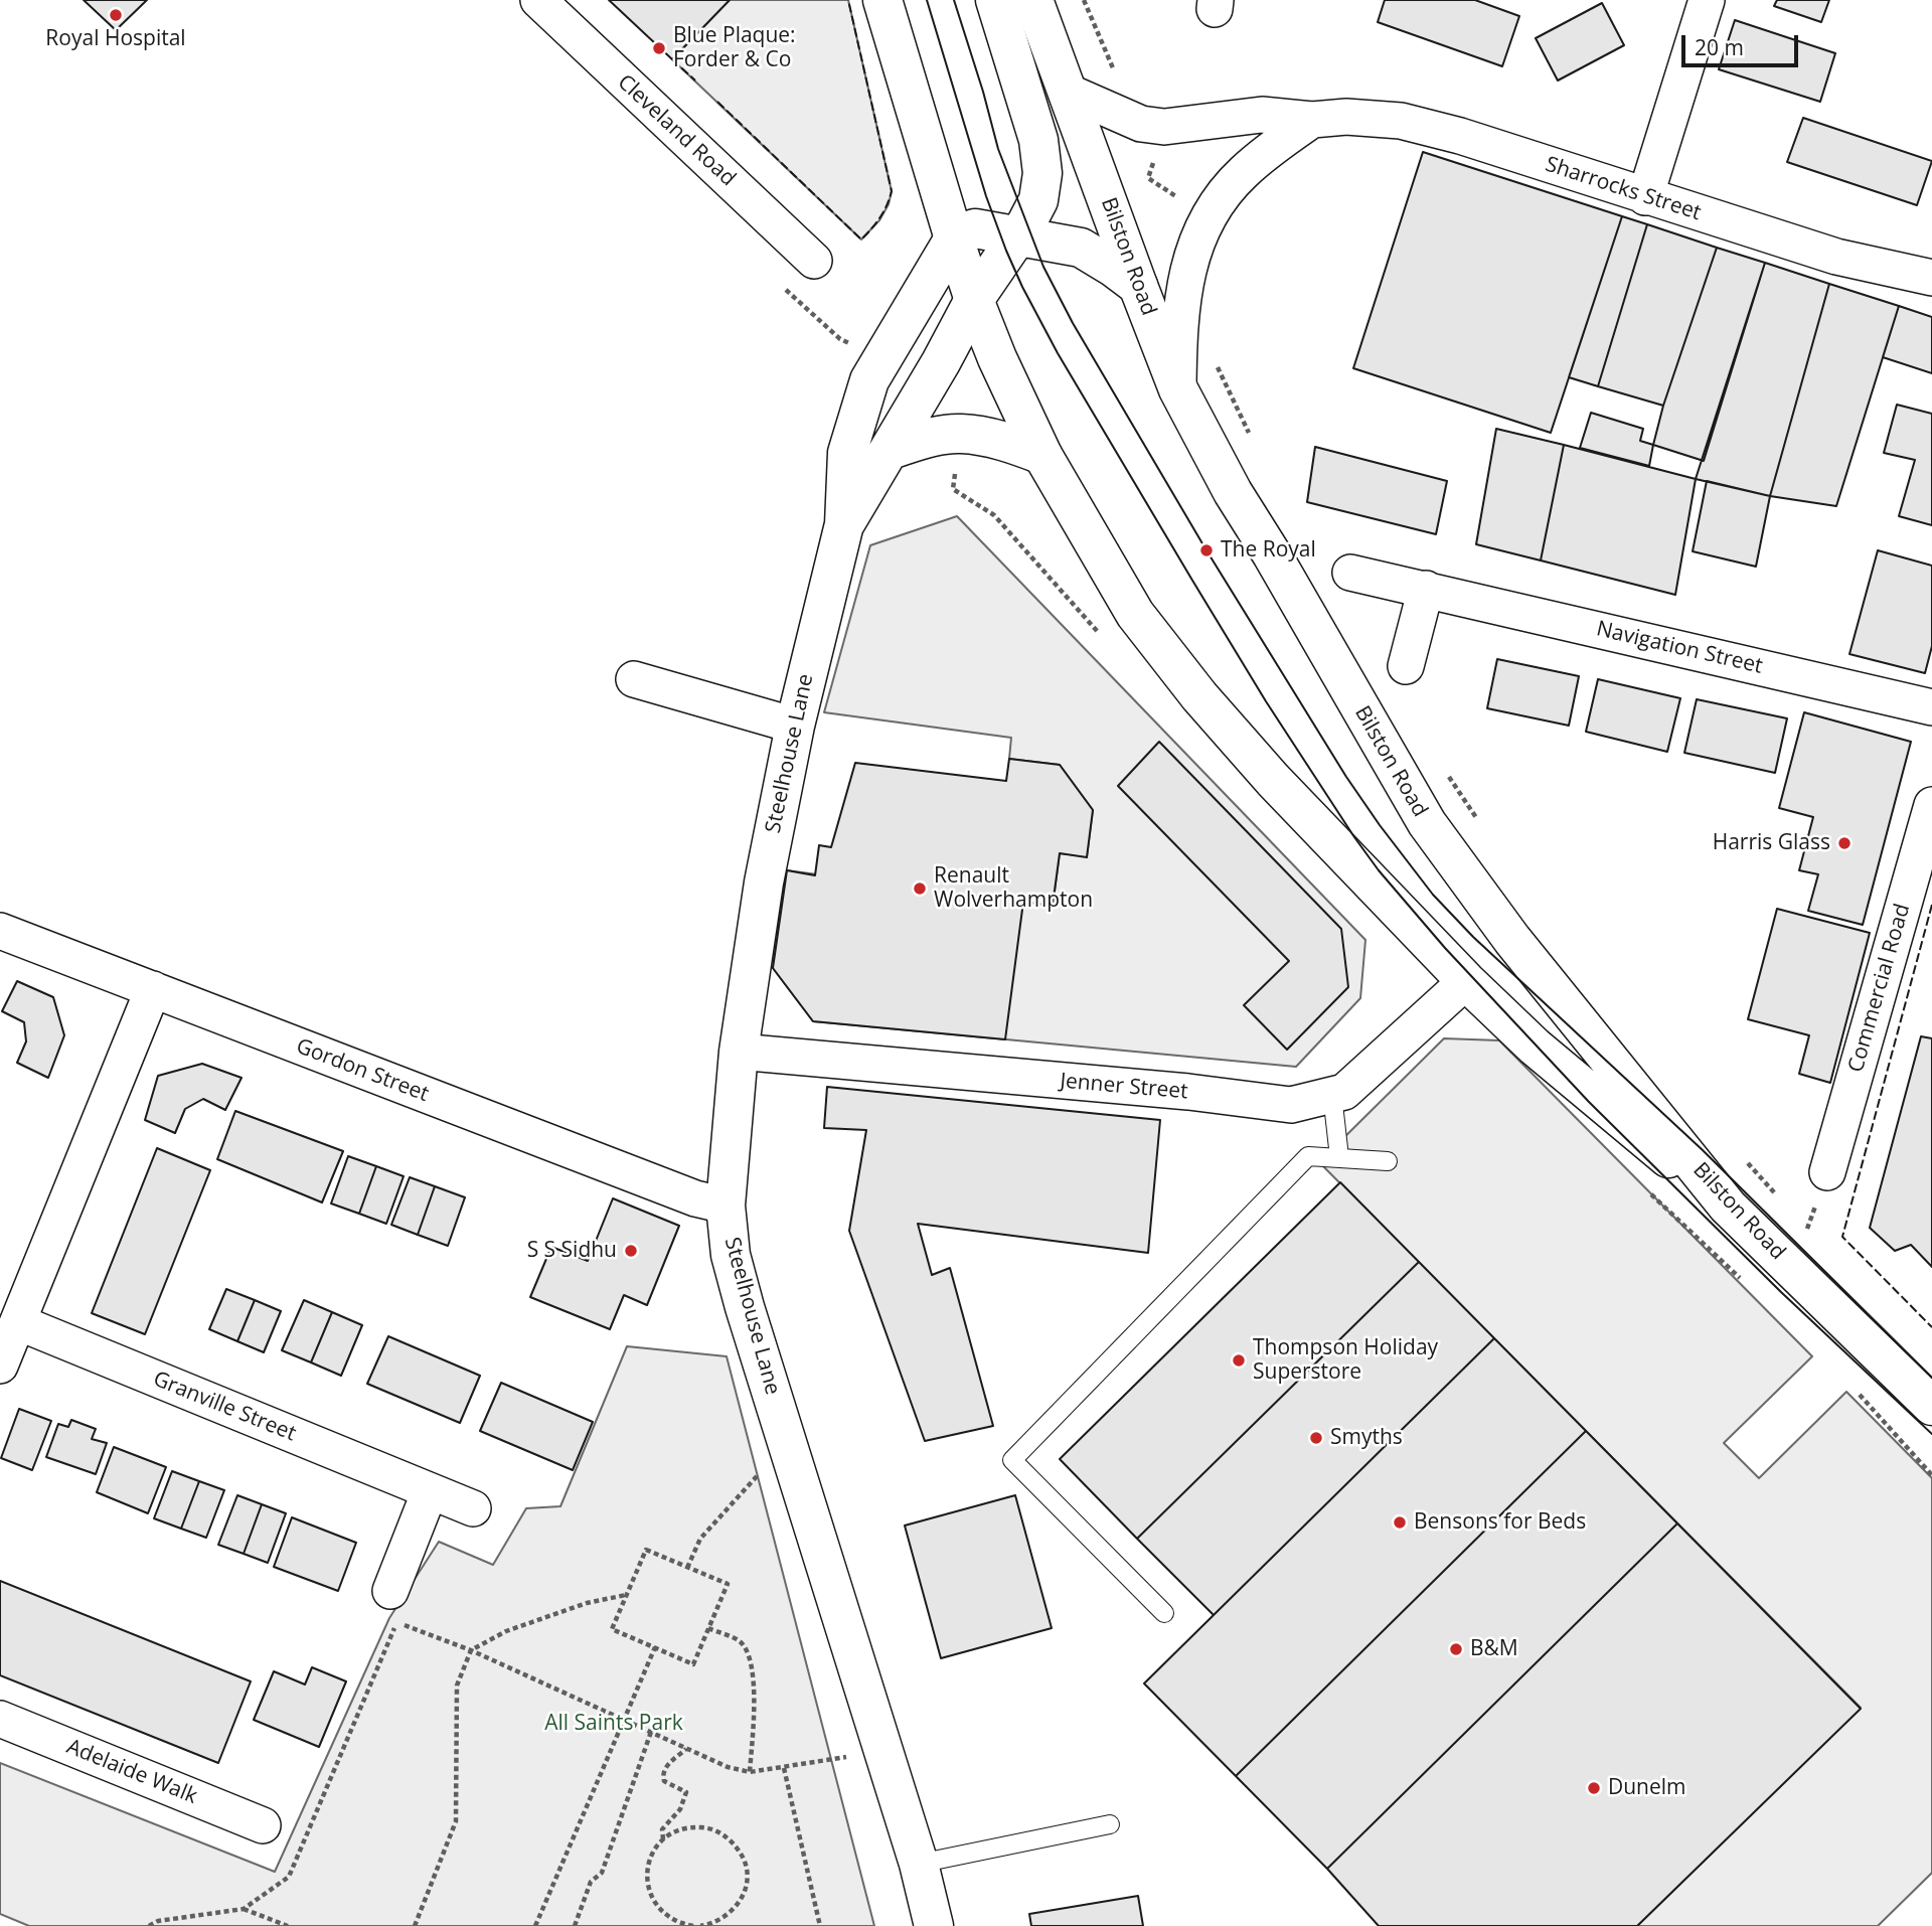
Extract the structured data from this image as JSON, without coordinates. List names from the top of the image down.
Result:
{
  "streets": {
    "main road": ["Bilston Road", "Steelhouse Lane"],
    "street": [
      "Cleveland Road",
      "Sharrocks Street",
      "Navigation Street",
      "Commercial Road",
      "Gordon Street",
      "Jenner Street",
      "Granville Street",
      "Adelaide Walk"
    ]
  },
  "crossings": [
    ["Sharrocks Street", "Bilston Road"],
    ["Steelhouse Lane", "Gordon Street"],
    ["Steelhouse Lane", "Jenner Street"]
  ],
  "parks": ["All Saints Park"],
  "places": [
    "Royal Hospital",
    "Blue Plaque: Forder & Co",
    "The Royal",
    "Harris Glass",
    "Renault Wolverhampton",
    "S S Sidhu",
    "Thompson Holiday Superstore",
    "Smyths",
    "Bensons for Beds",
    "B&M",
    "Dunelm"
  ],
  "scale_bar": "20 m"
}
